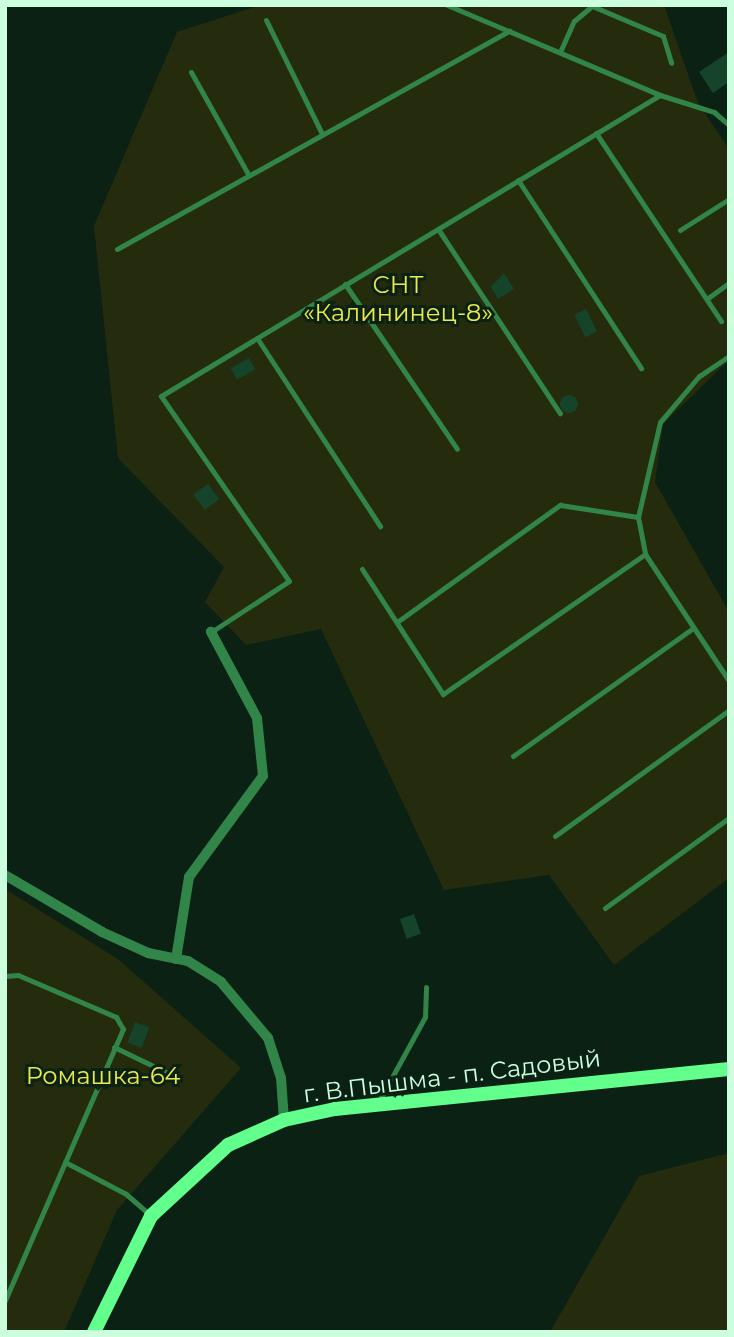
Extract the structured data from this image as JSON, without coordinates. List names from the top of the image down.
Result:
{
  "streets": {
    "main road": ["г. В.Пышма - п. Садовый"]
  },
  "parks": ["СНТ «Калининец-8»", "Ромашка-64"]
}
